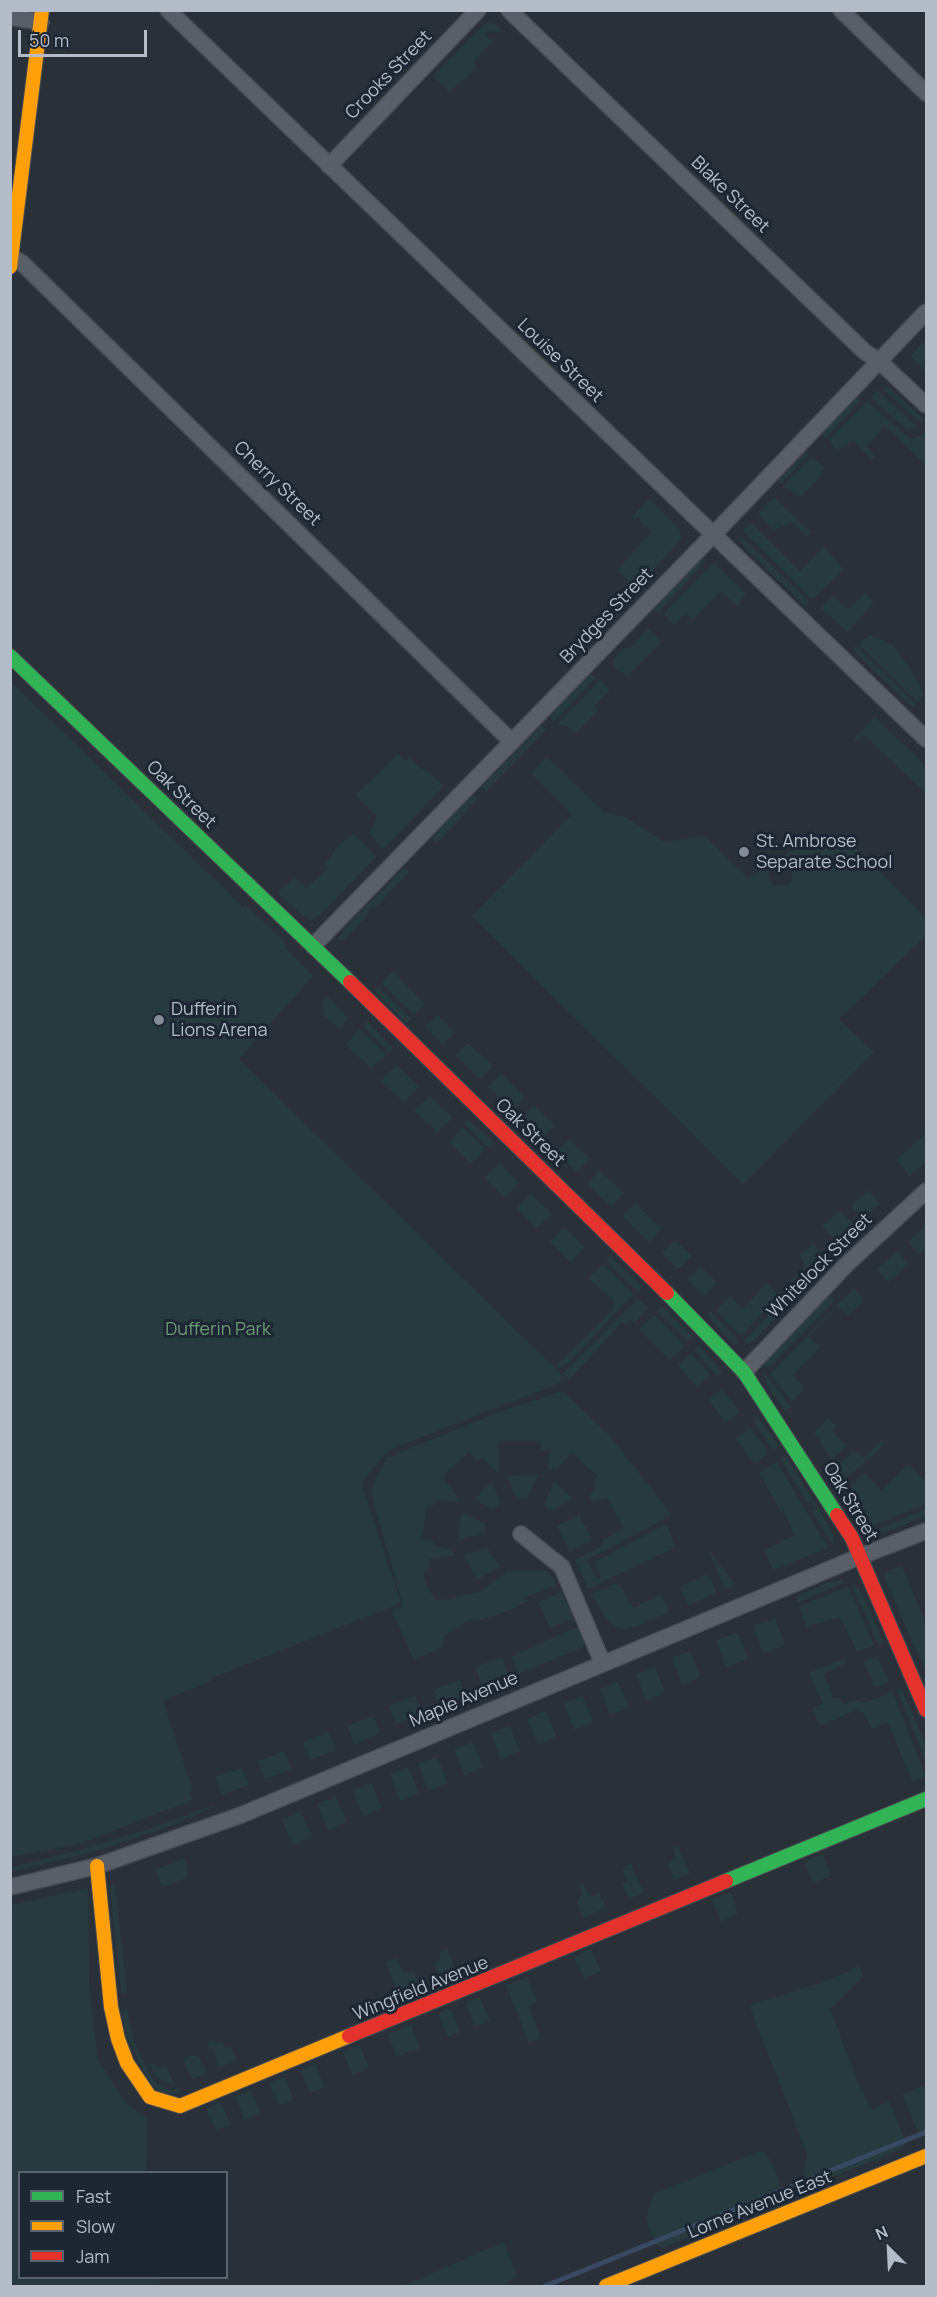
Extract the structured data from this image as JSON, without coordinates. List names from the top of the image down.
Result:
{
  "streets": {
    "street": [
      "Crooks Street",
      "Blake Street",
      "Louise Street",
      "Cherry Street",
      "Brydges Street",
      "Oak Street",
      "Whitelock Street",
      "Maple Avenue",
      "Wingfield Avenue",
      "Lorne Avenue East"
    ]
  },
  "crossings": [
    ["Crooks Street", "Louise Street"],
    ["Blake Street", "Brydges Street"],
    ["Louise Street", "Brydges Street"],
    ["Cherry Street", "Brydges Street"],
    ["Brydges Street", "Oak Street"],
    ["Oak Street", "Whitelock Street"],
    ["Oak Street", "Maple Avenue"],
    ["Maple Avenue", "Wingfield Avenue"]
  ],
  "parks": ["Dufferin Park"],
  "places": ["St. Ambrose Separate School", "Dufferin Lions Arena"],
  "legend": ["Fast", "Slow", "Jam"],
  "scale_bar": "50 m",
  "north": "top left"
}
